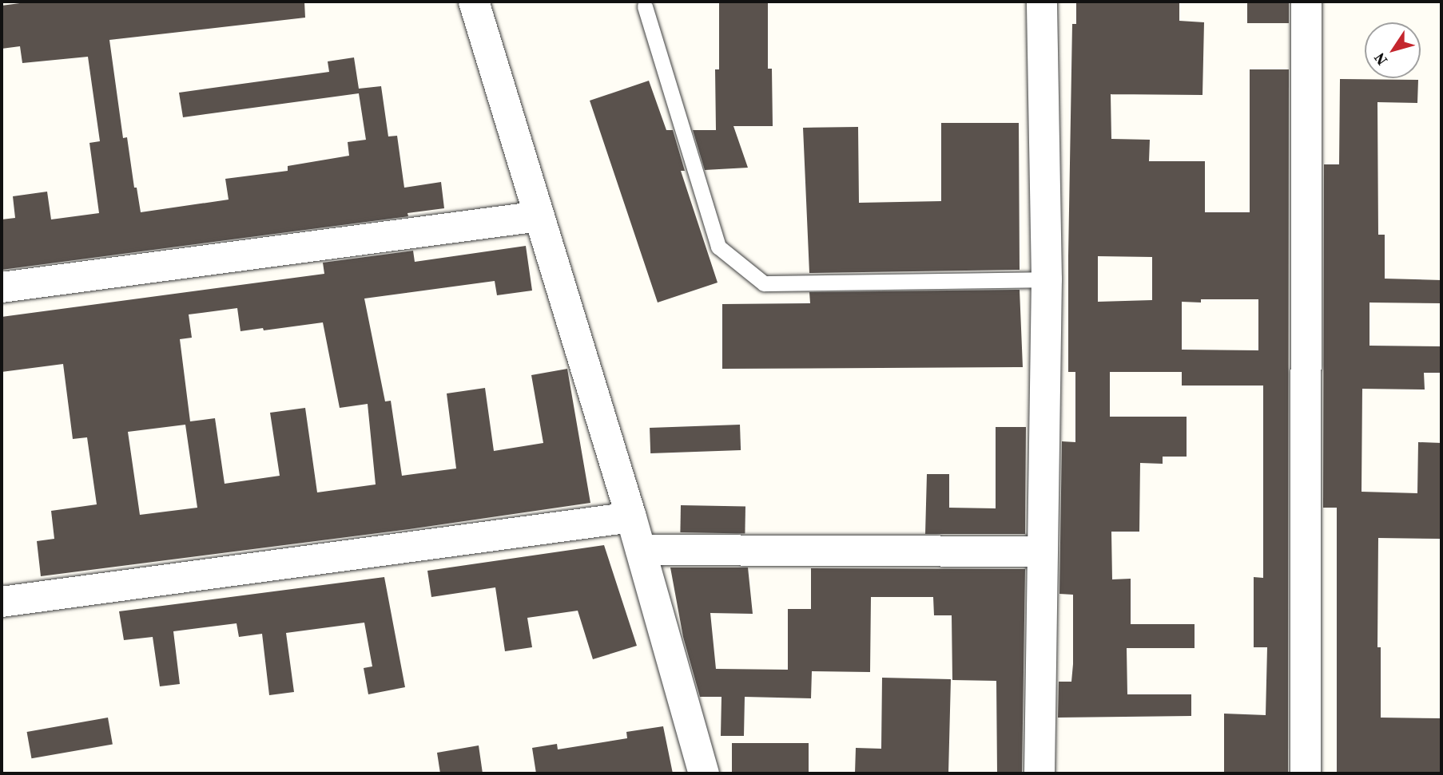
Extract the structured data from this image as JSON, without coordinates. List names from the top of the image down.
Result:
{
  "north": "bottom left"
}
